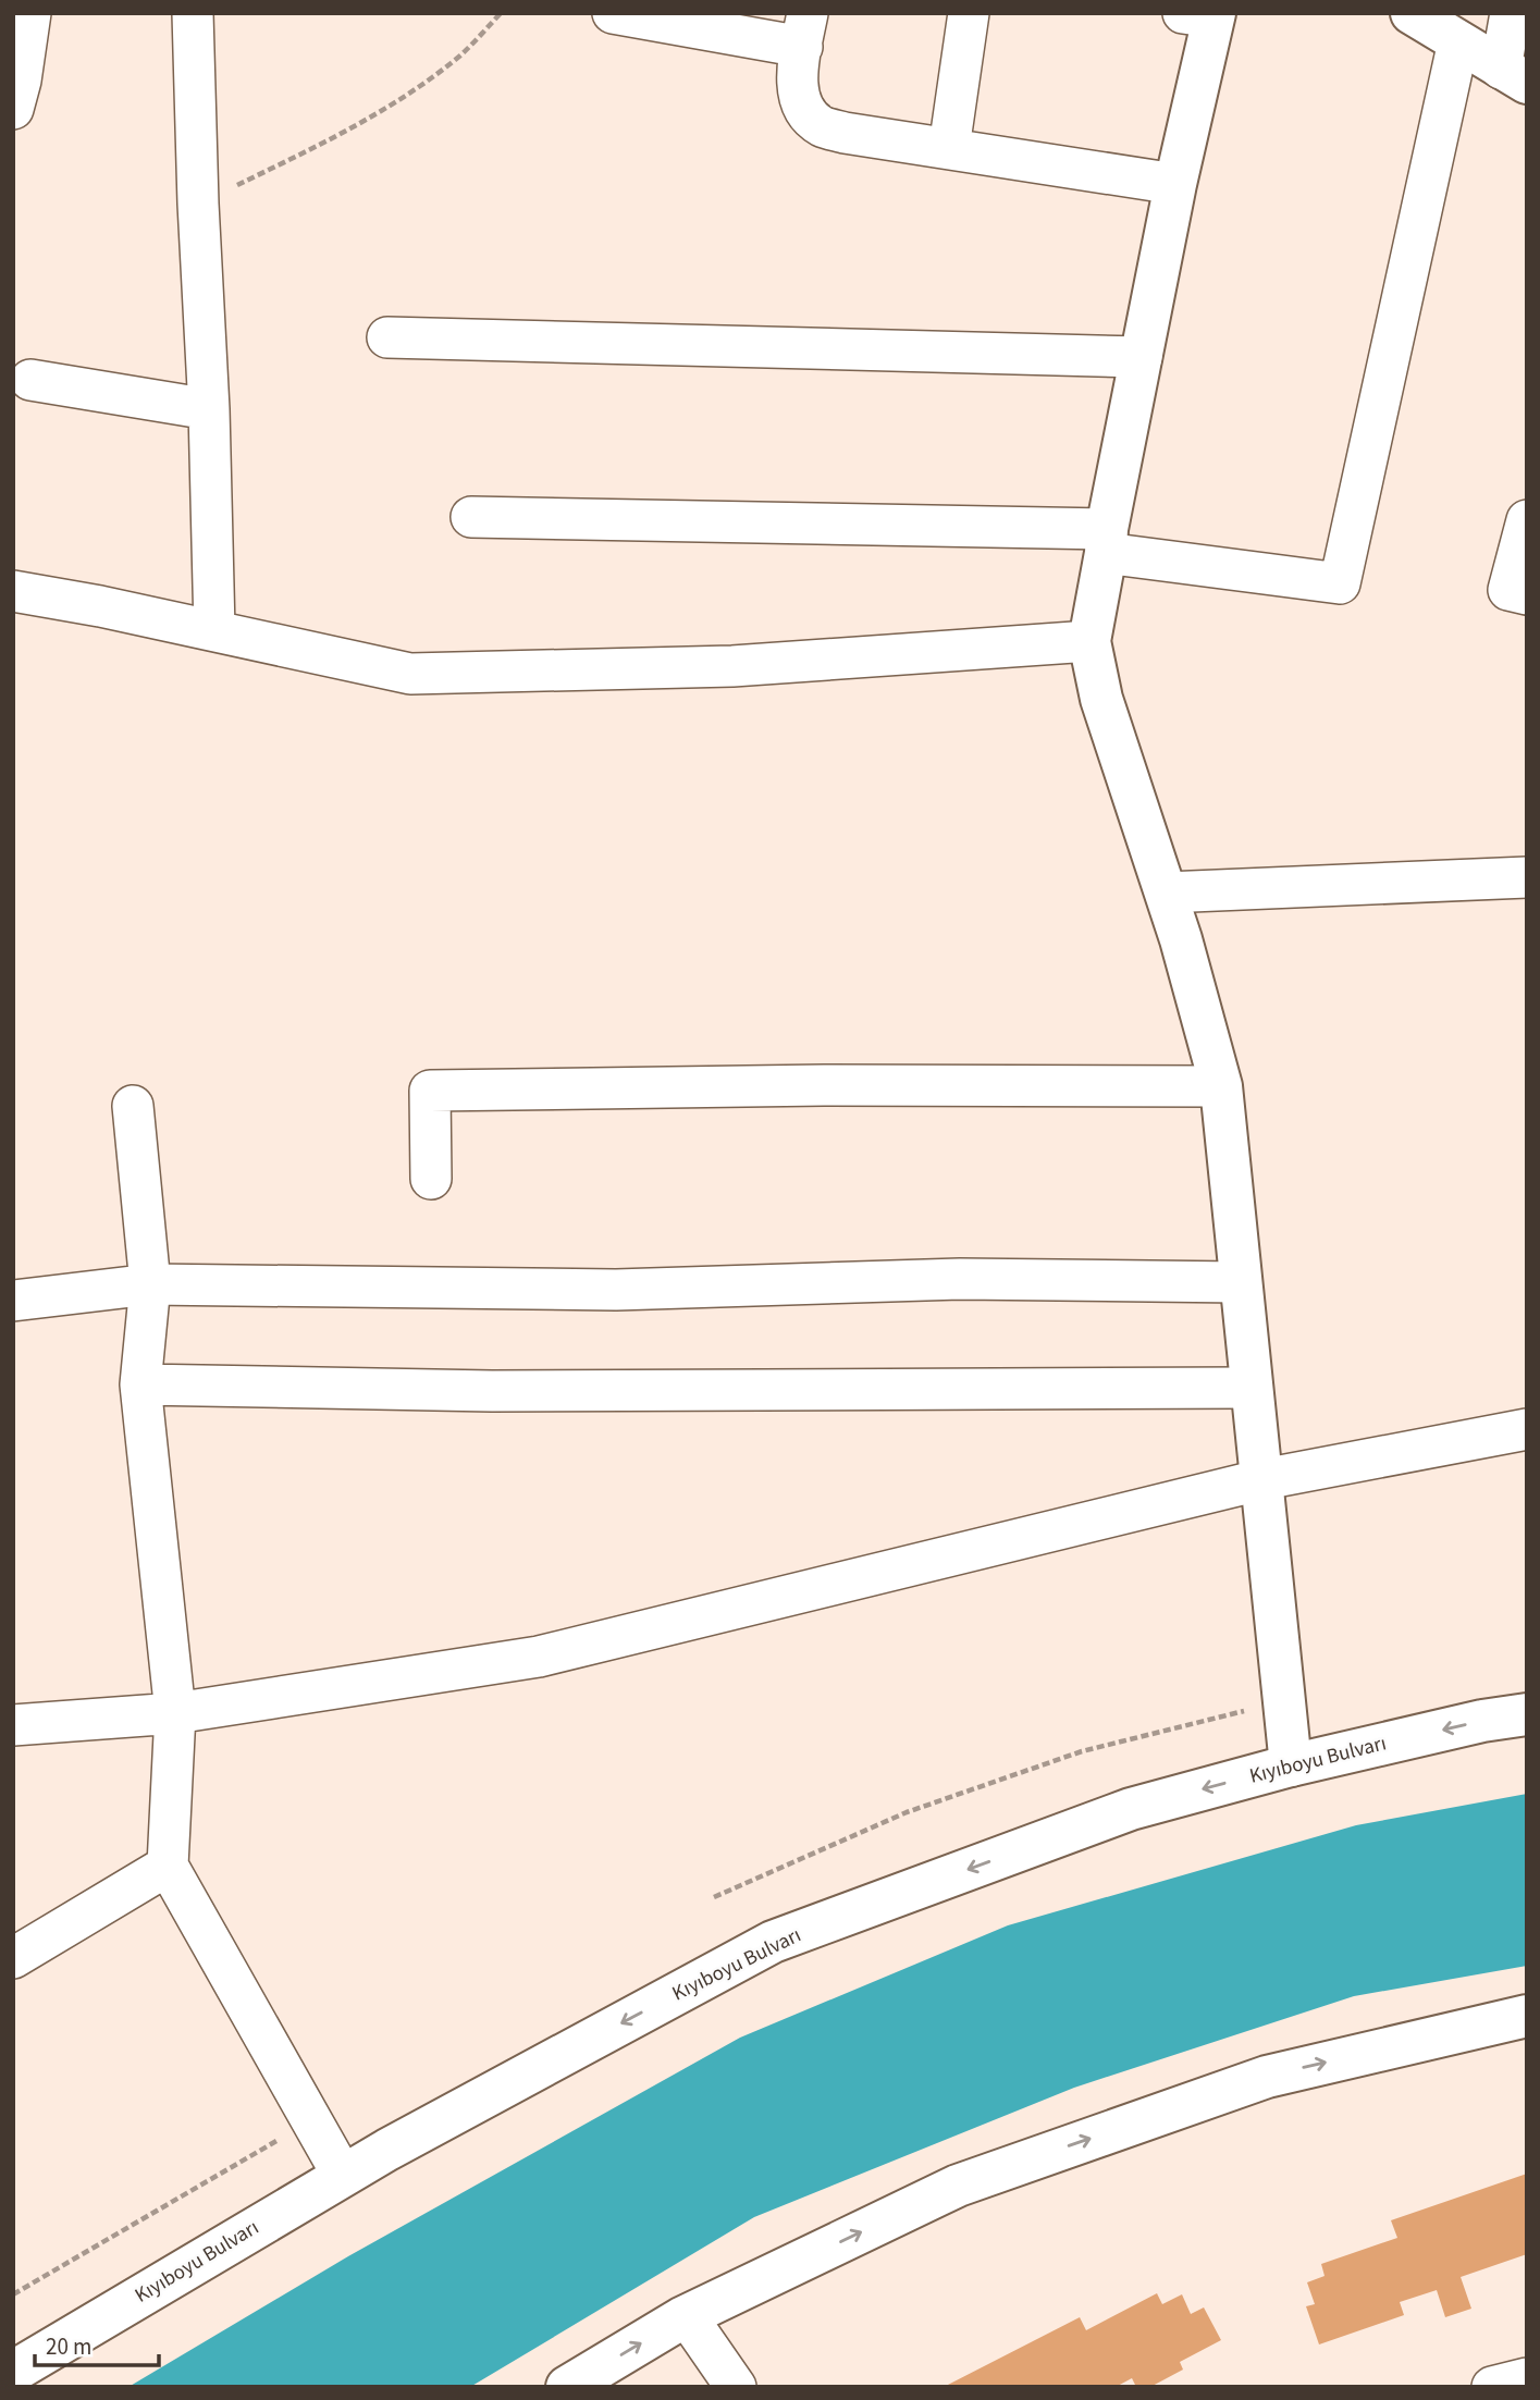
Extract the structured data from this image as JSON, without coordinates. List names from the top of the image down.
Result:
{
  "streets": {
    "main road": ["Kıyıboyu Bulvarı"]
  },
  "scale_bar": "20 m"
}
